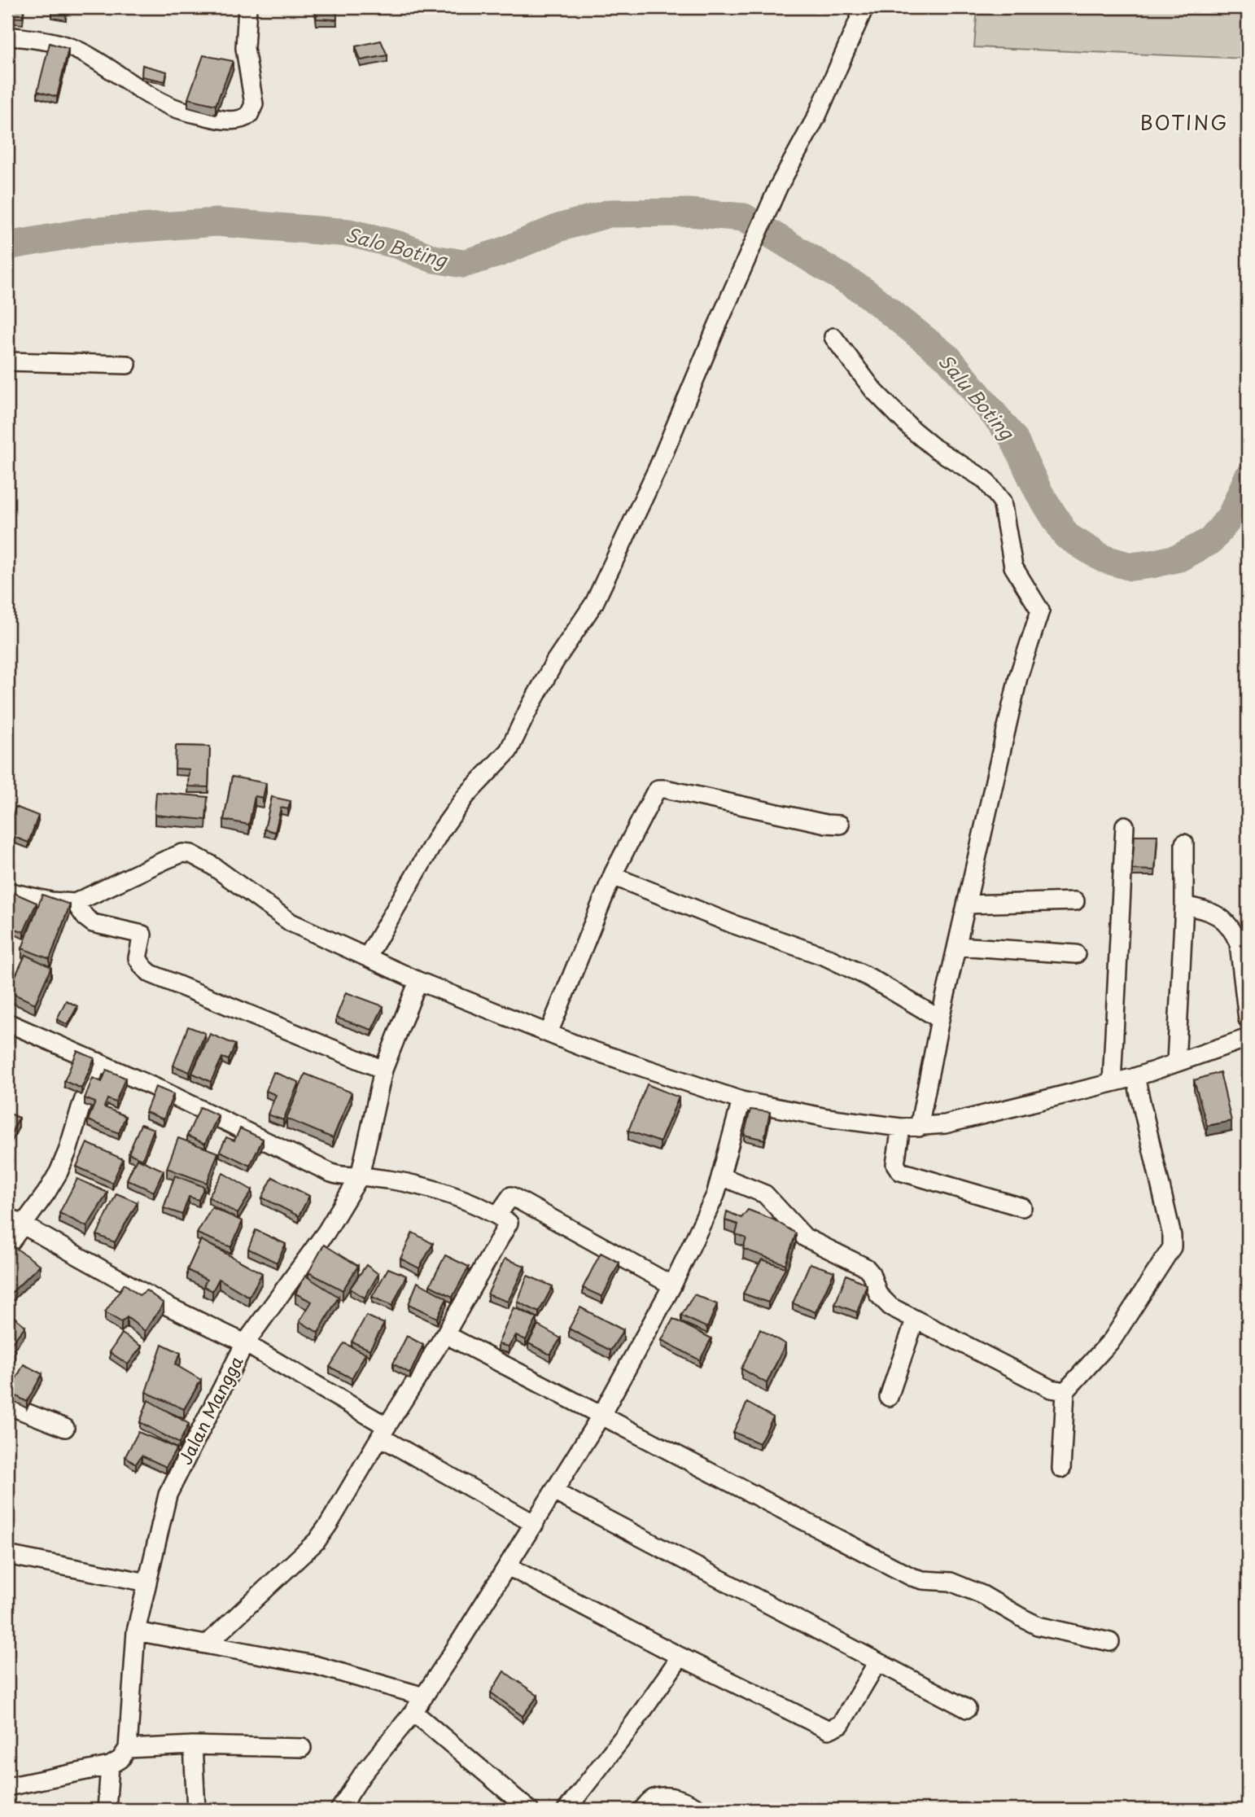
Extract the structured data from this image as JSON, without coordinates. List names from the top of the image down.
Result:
{
  "streets": {
    "street": ["Jalan Mangga"]
  },
  "districts": ["BOTING"],
  "water": ["Salo Boting", "Salu Boting"]
}
